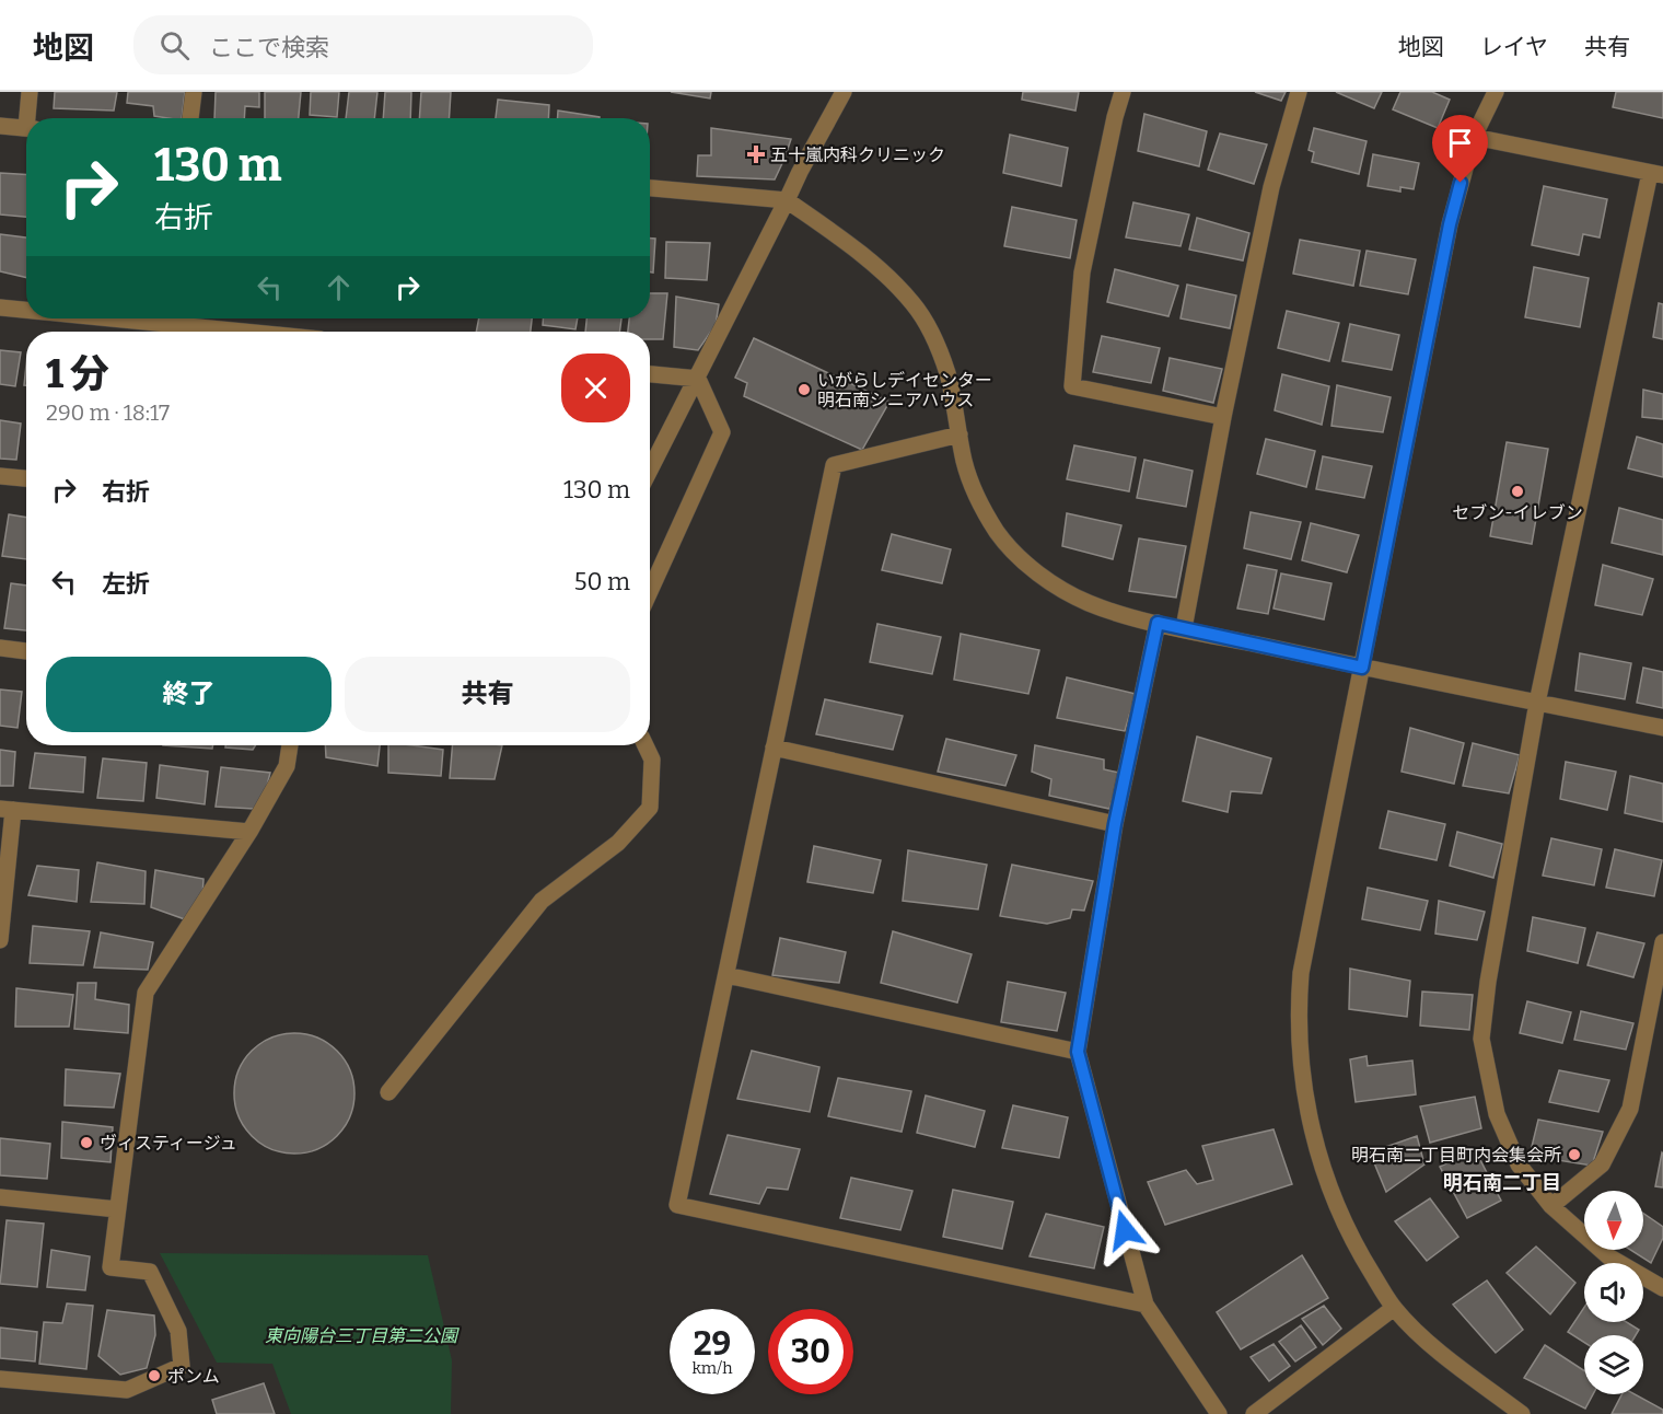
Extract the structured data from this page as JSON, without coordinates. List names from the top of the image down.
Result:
{
  "districts": ["明石南二丁目"],
  "parks": ["東向陽台三丁目第二公園"],
  "places": {
    "health": ["五十嵐内科クリニック"],
    "other": [
      "いがらしデイセンター 明石南シニアハウス",
      "セブン-イレブン",
      "ヴィスティージュ",
      "明石南二丁目町内会集会所",
      "ポンム"
    ]
  },
  "north": "bottom",
  "page": {
    "header": "地図",
    "search": "ここで検索",
    "nav": ["地図", "レイヤ", "共有"],
    "turn": ["130 m", "右折"],
    "heading": ["1 分", "290 m · 18:17"],
    "list": [
      {
        "name": "右折",
        "value": "130 m"
      },
      {
        "name": "左折",
        "value": "50 m"
      }
    ],
    "buttons": ["終了", "共有"],
    "speed": "29 km/h",
    "limit": "30"
  }
}
